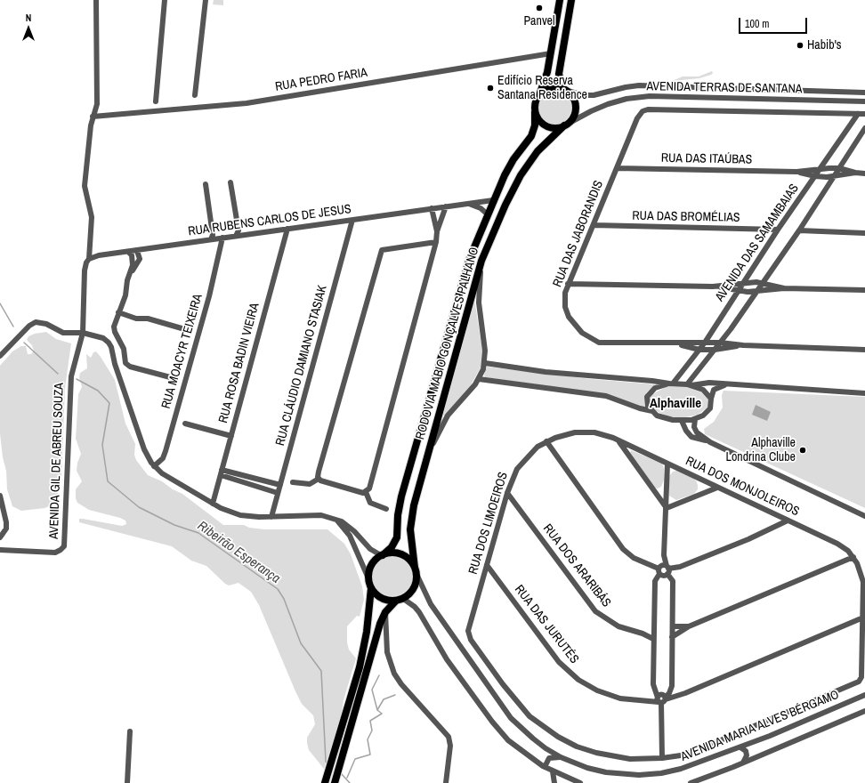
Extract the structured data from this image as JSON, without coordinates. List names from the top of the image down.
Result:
{
  "streets": {
    "main road": ["RODOVIA MABIO GONÇALVES PALHANO"],
    "street": [
      "RUA PEDRO FARIA",
      "AVENIDA TERRAS DE SANTANA",
      "RUA DAS ITAÚBAS",
      "RUA DAS BROMÉLIAS",
      "RUA RUBENS CARLOS DE JESUS",
      "RUA DAS JABORANDIS",
      "AVENIDA DAS SAMAMBAIAS",
      "RUA MOACYR TEIXEIRA",
      "RUA ROSA BADIN VIEIRA",
      "RUA CLÁUDIO DAMIANO STASIAK",
      "AVENIDA GIL DE ABREU SOUZA",
      "RUA DOS MONJOLEIROS",
      "RUA DOS LIMOEIROS",
      "RUA DOS ARARIBÁS",
      "RUA DAS JURUTÉS",
      "AVENIDA MARIA ALVES BÉRGAMO"
    ]
  },
  "crossings": [
    ["AVENIDA TERRAS DE SANTANA", "RODOVIA MABIO GONÇALVES PALHANO"],
    ["RUA DAS ITAÚBAS", "RUA DAS JABORANDIS"],
    ["RUA DAS ITAÚBAS", "AVENIDA DAS SAMAMBAIAS"],
    ["RUA DAS BROMÉLIAS", "RUA DAS JABORANDIS"],
    ["RUA DAS BROMÉLIAS", "AVENIDA DAS SAMAMBAIAS"],
    ["RUA RUBENS CARLOS DE JESUS", "RUA MOACYR TEIXEIRA"],
    ["RUA RUBENS CARLOS DE JESUS", "RUA ROSA BADIN VIEIRA"],
    ["RUA RUBENS CARLOS DE JESUS", "RUA CLÁUDIO DAMIANO STASIAK"],
    ["RUA DAS JABORANDIS", "AVENIDA DAS SAMAMBAIAS"],
    ["RODOVIA MABIO GONÇALVES PALHANO", "AVENIDA MARIA ALVES BÉRGAMO"],
    ["RUA DOS MONJOLEIROS", "RUA DOS LIMOEIROS"],
    ["RUA DOS LIMOEIROS", "RUA DOS ARARIBÁS"],
    ["RUA DOS LIMOEIROS", "RUA DAS JURUTÉS"]
  ],
  "districts": ["Alphaville"],
  "water": ["Ribeirão Esperança"],
  "places": [
    "Panvel",
    "Habib's",
    "Edifício Reserva Santana Residence",
    "Alphaville Londrina Clube"
  ],
  "scale_bar": "100 m",
  "north": "top"
}
